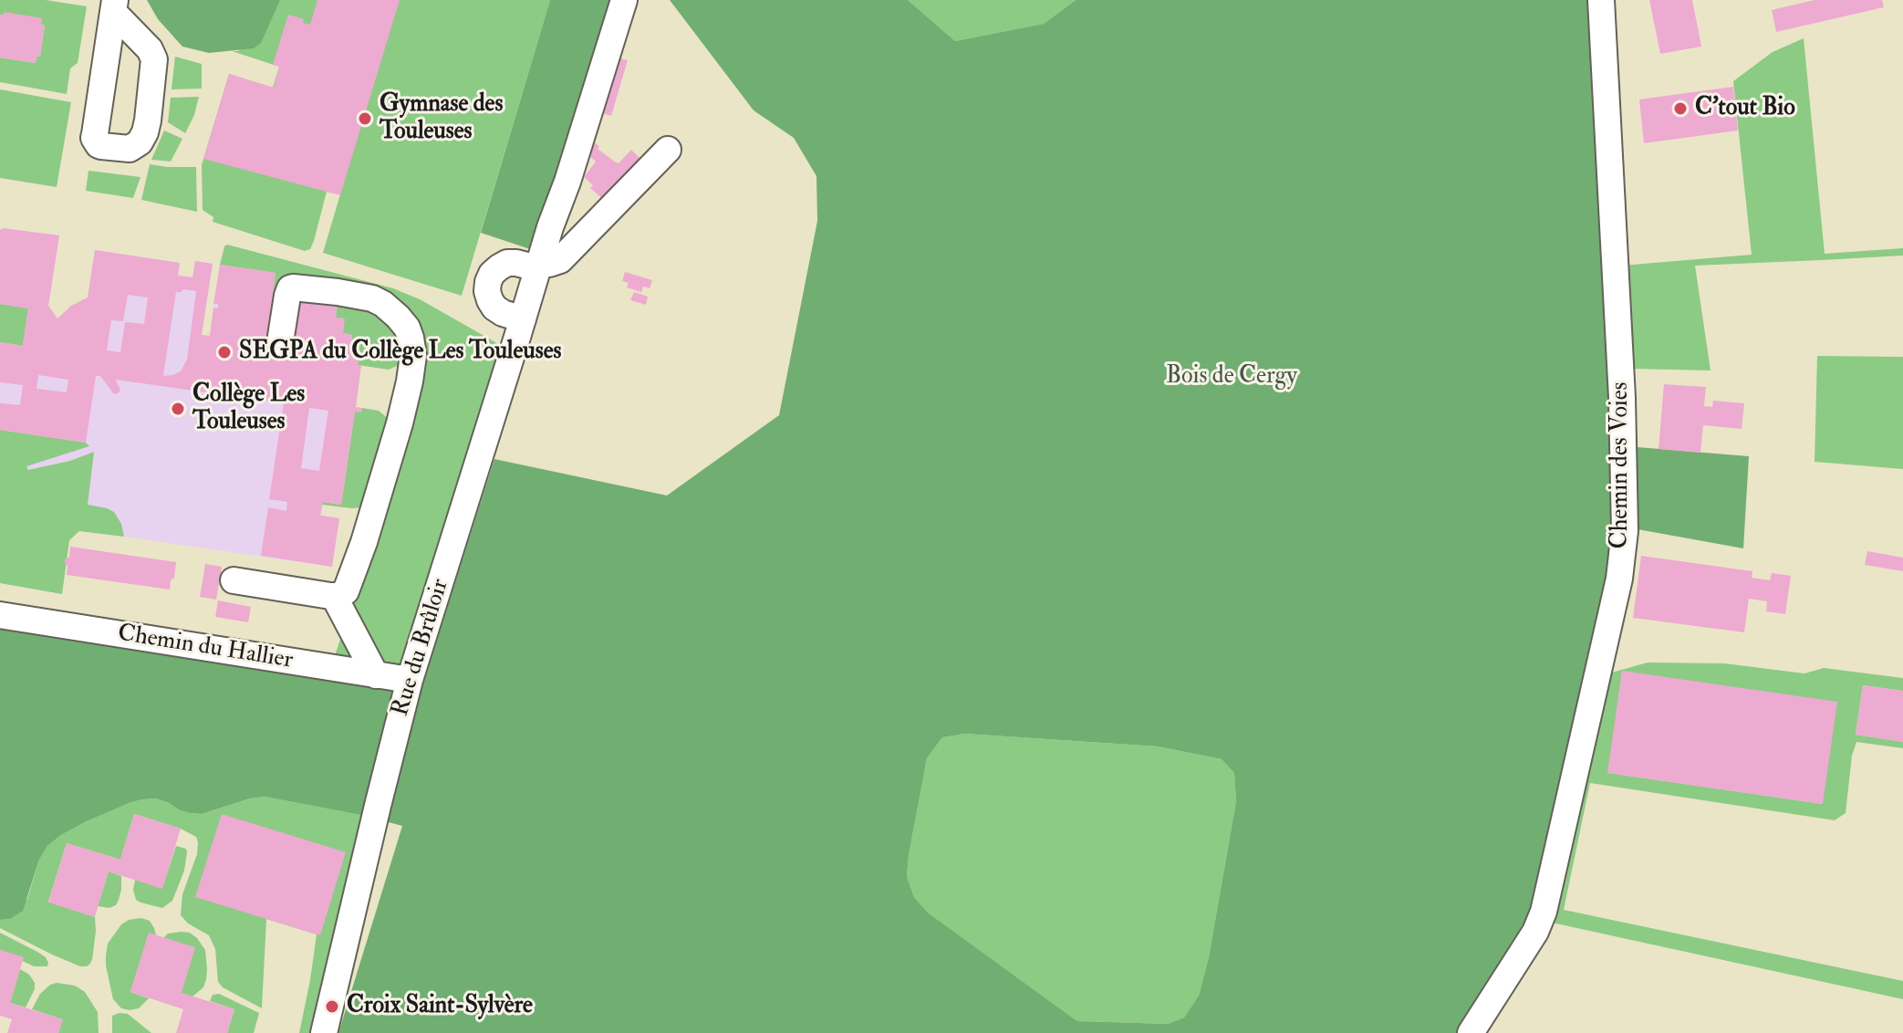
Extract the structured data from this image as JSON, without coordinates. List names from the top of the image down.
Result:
{
  "streets": {
    "street": ["Chemin des Voies", "Chemin du Hallier", "Rue du Brûloir"]
  },
  "crossings": [
    ["Chemin du Hallier", "Rue du Brûloir"]
  ],
  "parks": ["Bois de Cergy"],
  "places": [
    "C'tout Bio",
    "Gymnase des Touleuses",
    "SEGPA du Collège Les Touleuses",
    "Collège Les Touleuses",
    "Croix Saint-Sylvère"
  ]
}
